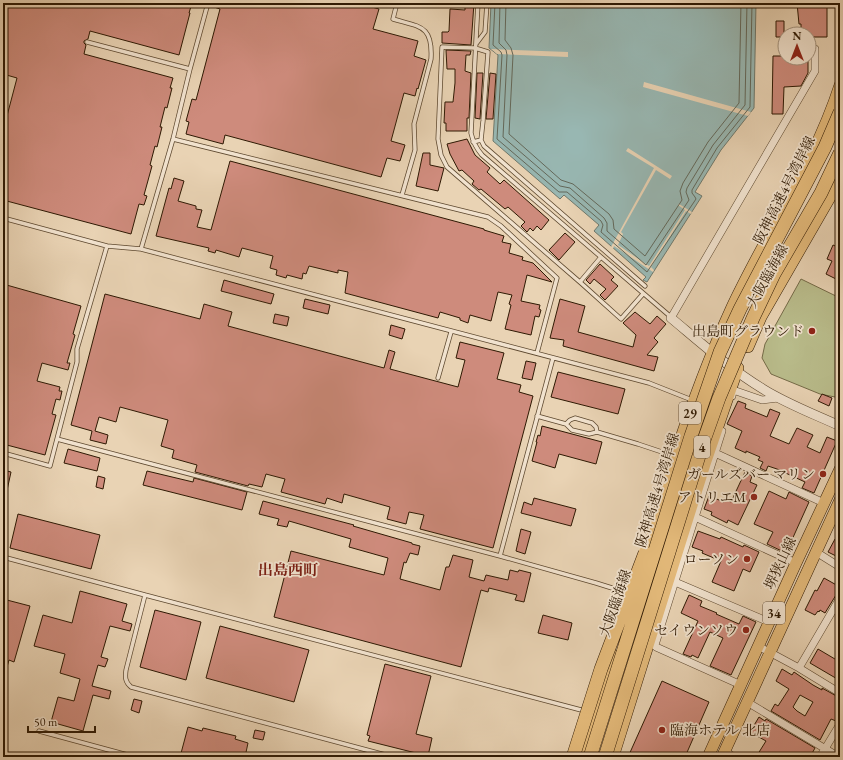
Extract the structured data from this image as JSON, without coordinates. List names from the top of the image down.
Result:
{
  "streets": {
    "highway": ["阪神高速4号湾岸線", "4"],
    "main road": [
      "大阪臨海線",
      "29",
      "堺狭山線",
      "34"
    ]
  },
  "districts": ["出島西町"],
  "places": [
    "出島町グラウンド",
    "ガールズバー マリン",
    "アトリエM",
    "ローソン",
    "セイウンソウ",
    "臨海ホテル 北店"
  ],
  "scale_bar": "50 m",
  "north": "top"
}
